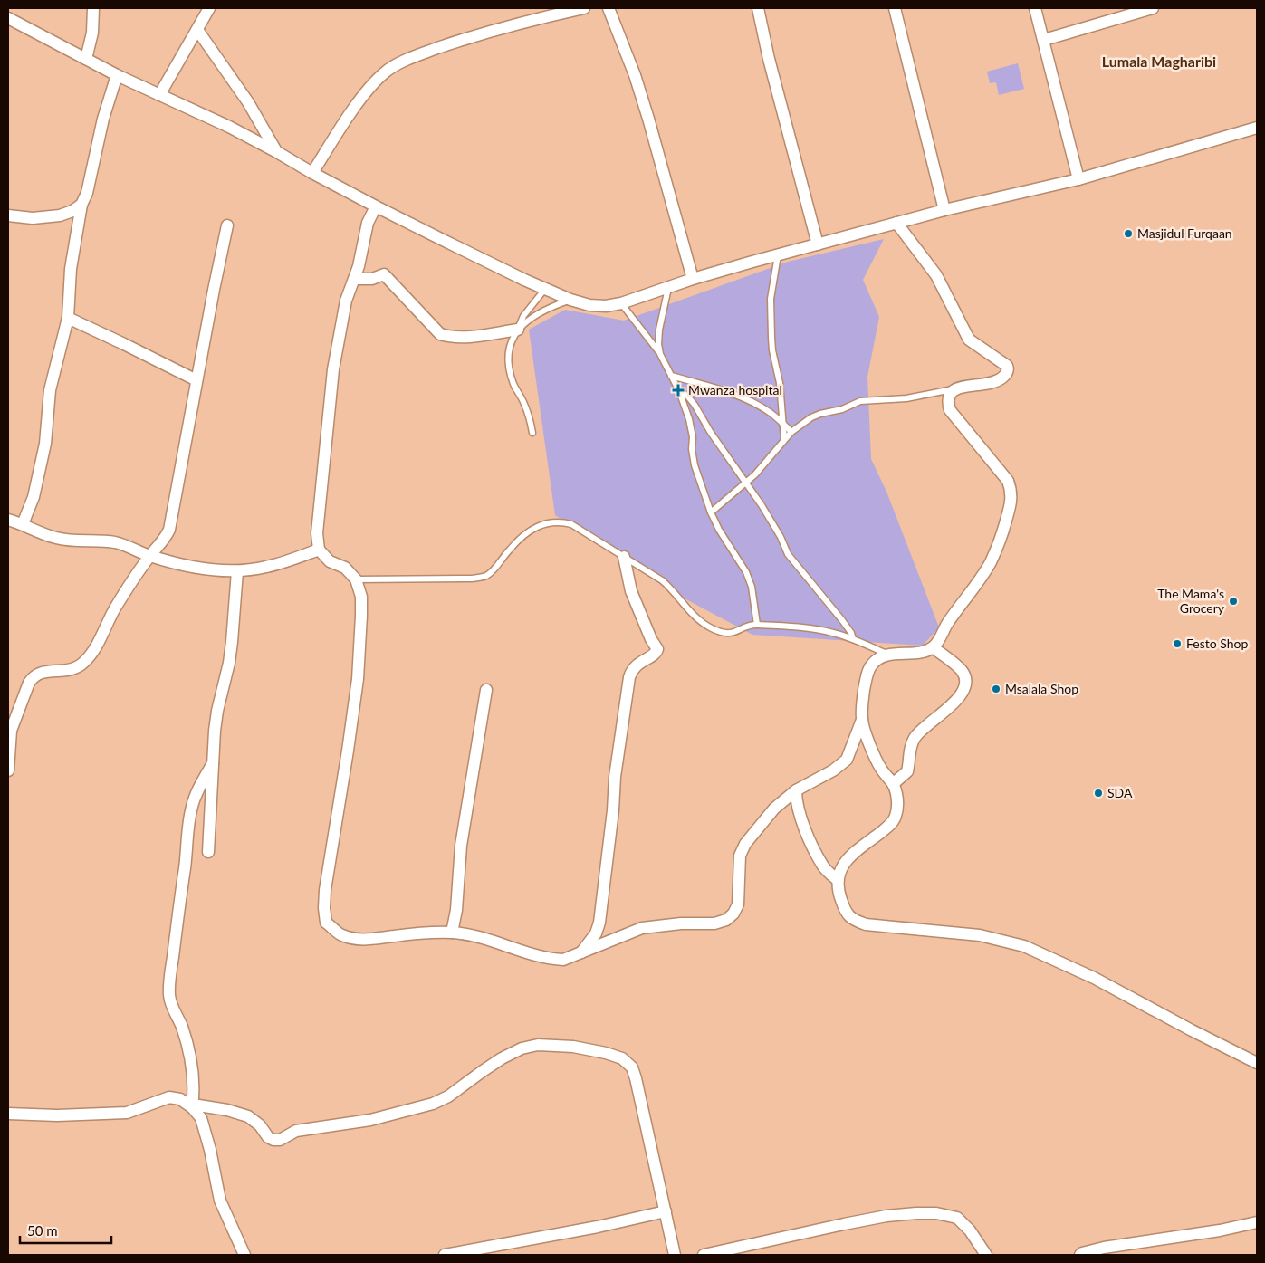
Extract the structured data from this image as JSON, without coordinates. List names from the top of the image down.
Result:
{
  "districts": ["Lumala Magharibi"],
  "places": {
    "other": [
      "Masjidul Furqaan",
      "The Mama's Grocery",
      "Festo Shop",
      "Msalala Shop",
      "SDA"
    ],
    "health": ["Mwanza hospital"]
  },
  "scale_bar": "50 m"
}
